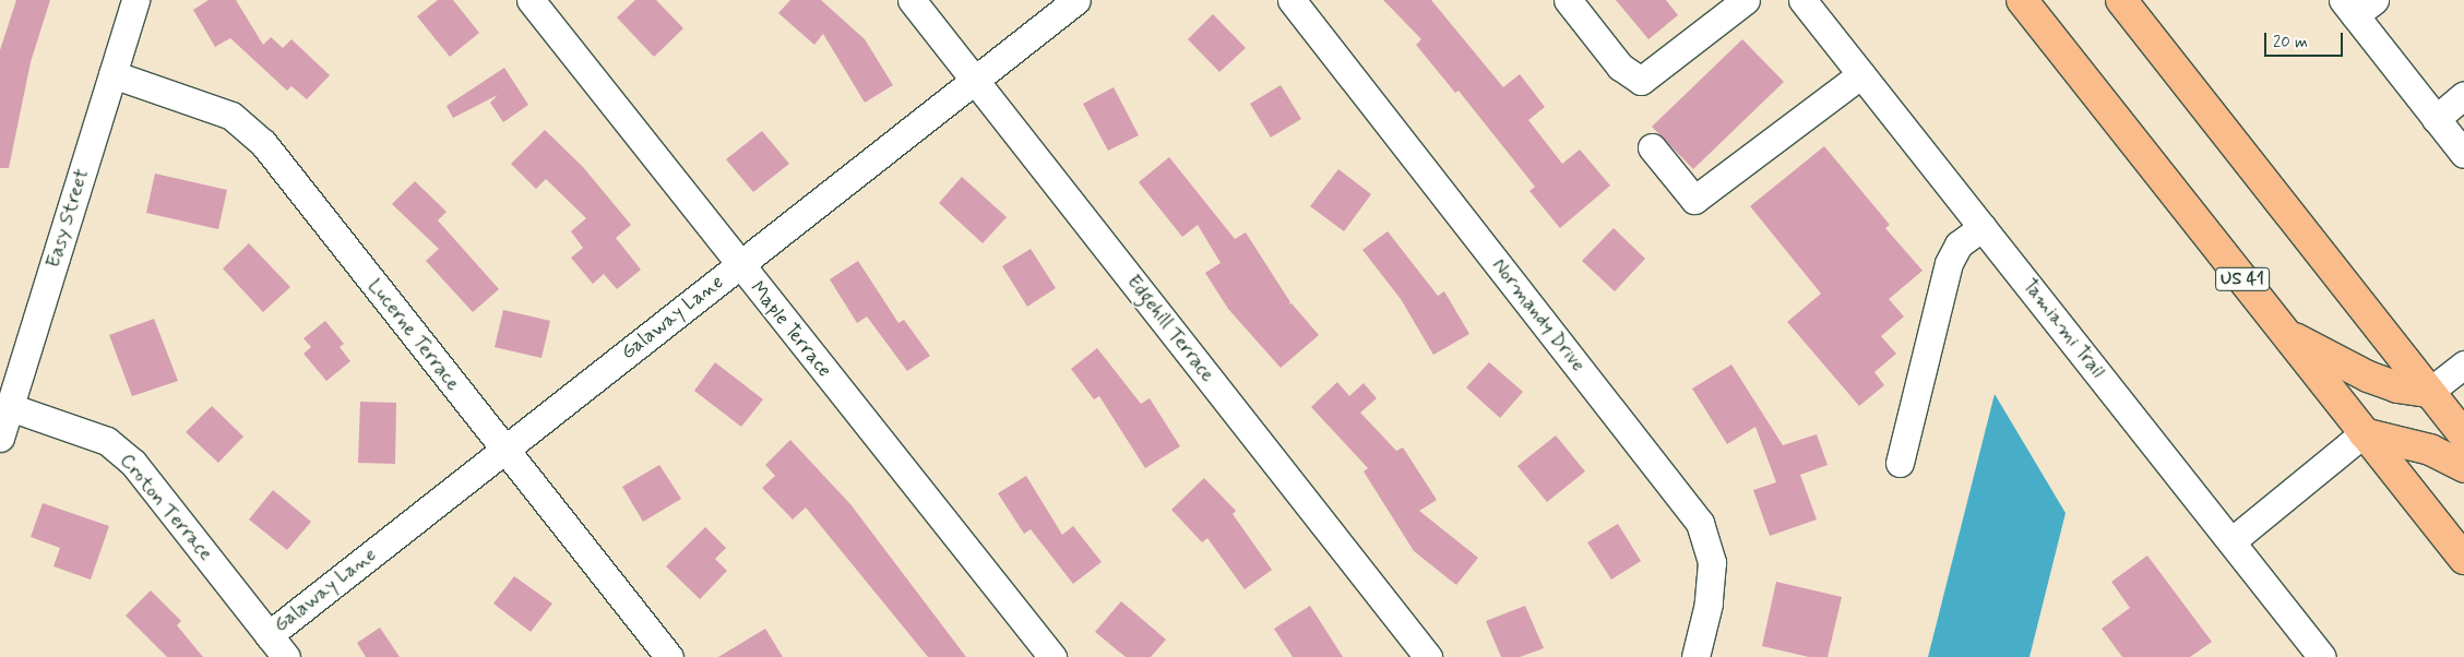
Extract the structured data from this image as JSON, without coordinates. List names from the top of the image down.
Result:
{
  "streets": {
    "main road": ["US 41"],
    "street": [
      "Easy Street",
      "Normandy Drive",
      "Galaway Lane",
      "Edgehill Terrace",
      "Tamiami Trail",
      "Maple Terrace",
      "Lucerne Terrace",
      "Croton Terrace"
    ]
  },
  "crossings": [
    ["Easy Street", "Lucerne Terrace"],
    ["Easy Street", "Croton Terrace"],
    ["Galaway Lane", "Edgehill Terrace"],
    ["Galaway Lane", "Maple Terrace"],
    ["Galaway Lane", "Lucerne Terrace"],
    ["Galaway Lane", "Croton Terrace"]
  ],
  "scale_bar": "20 m"
}
